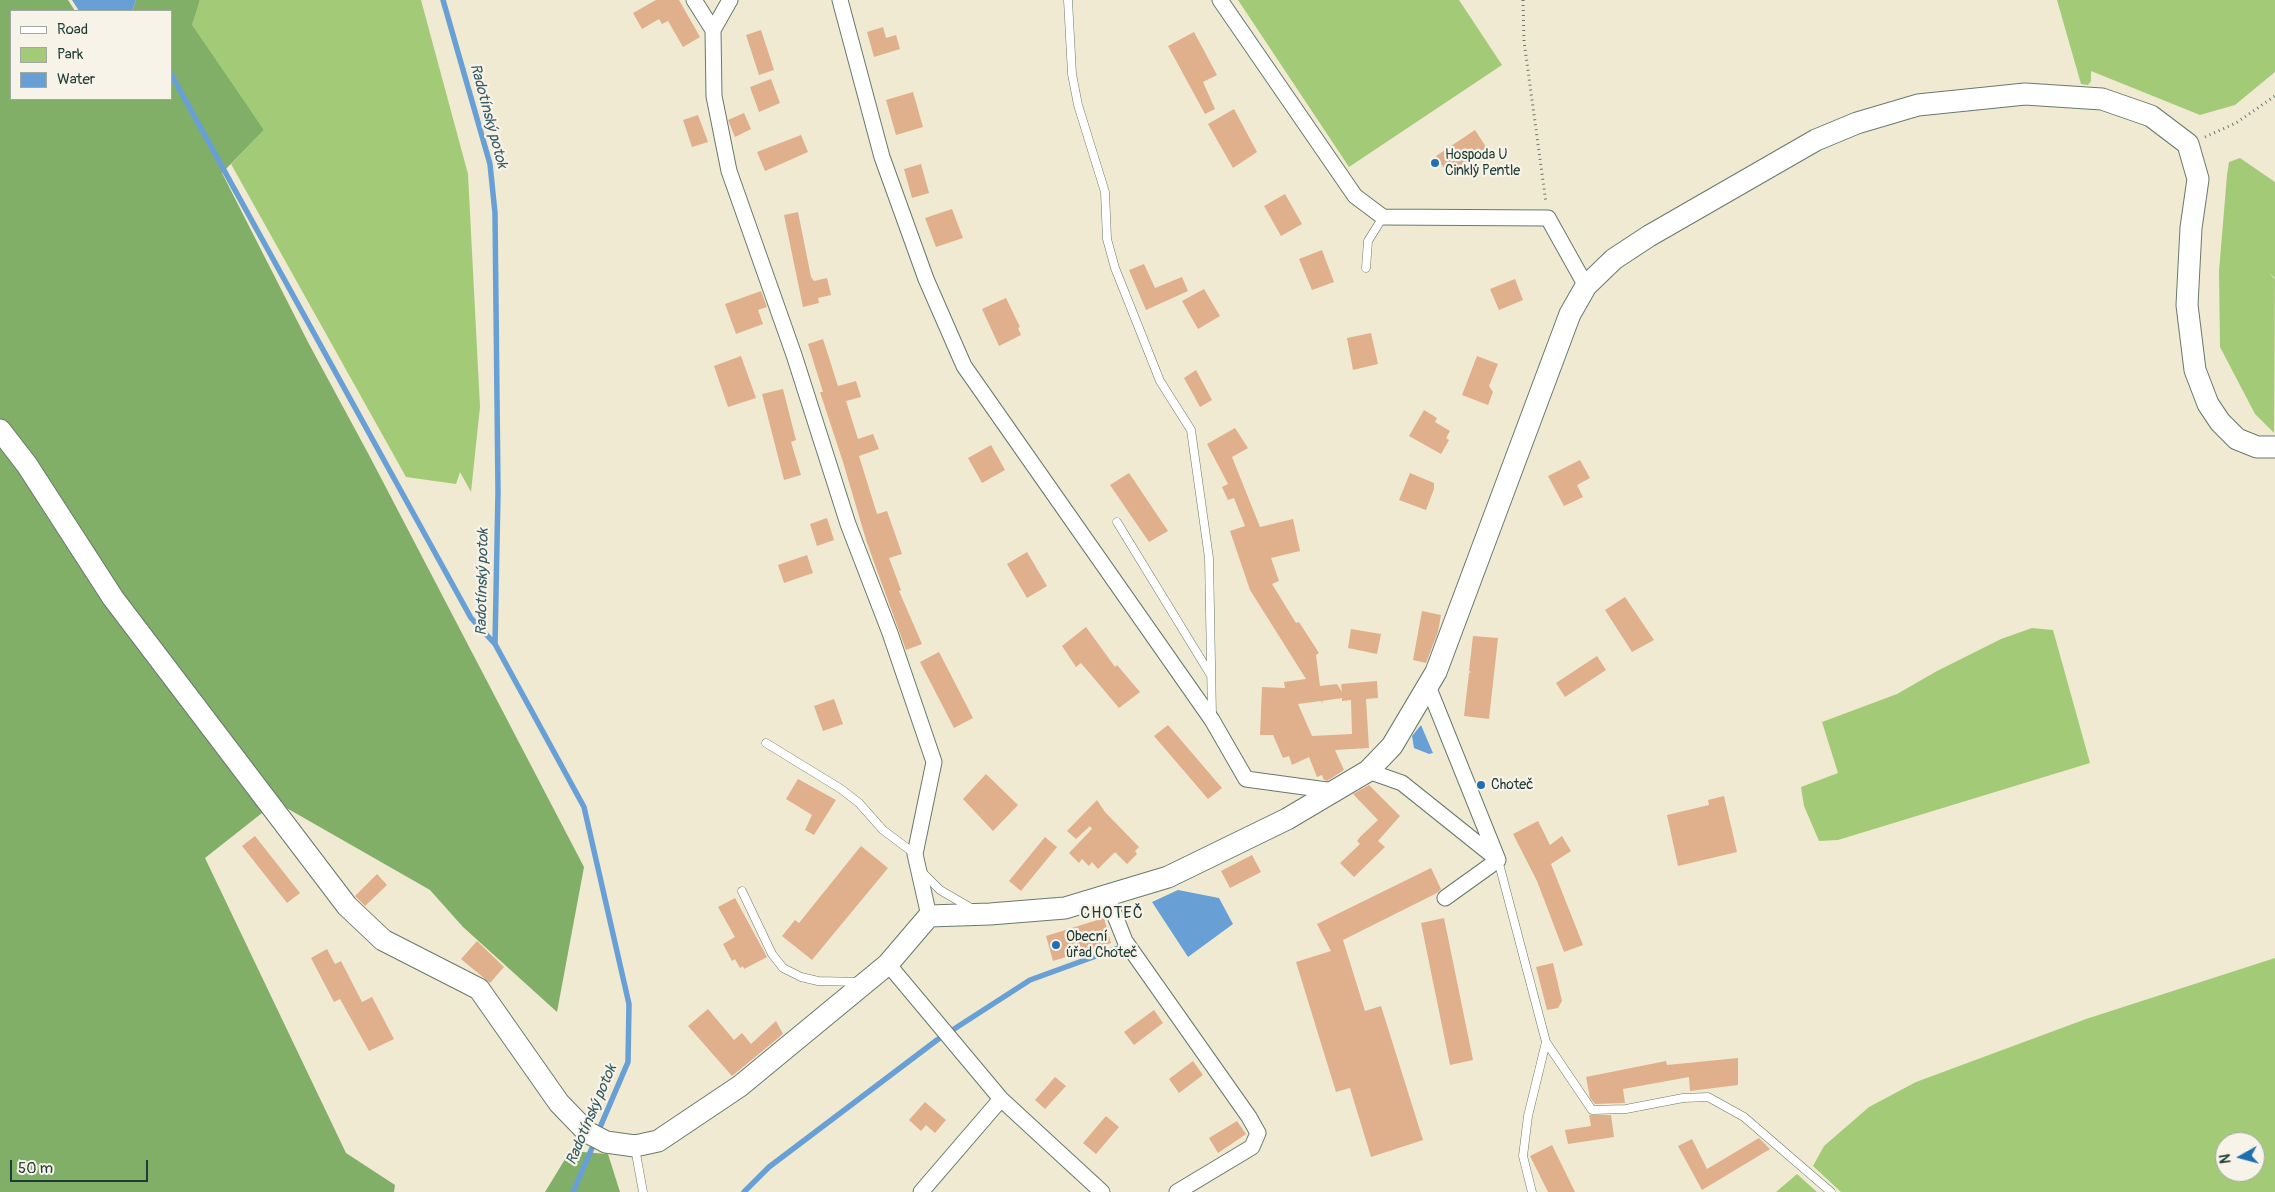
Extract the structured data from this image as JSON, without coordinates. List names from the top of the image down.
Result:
{
  "districts": ["CHOTEČ"],
  "water": ["Radotínský potok"],
  "places": ["Hospoda U Cinklý Pentle", "Choteč", "Obecní úřad Choteč"],
  "legend": ["Road", "Park", "Water"],
  "scale_bar": "50 m",
  "north": "left"
}
